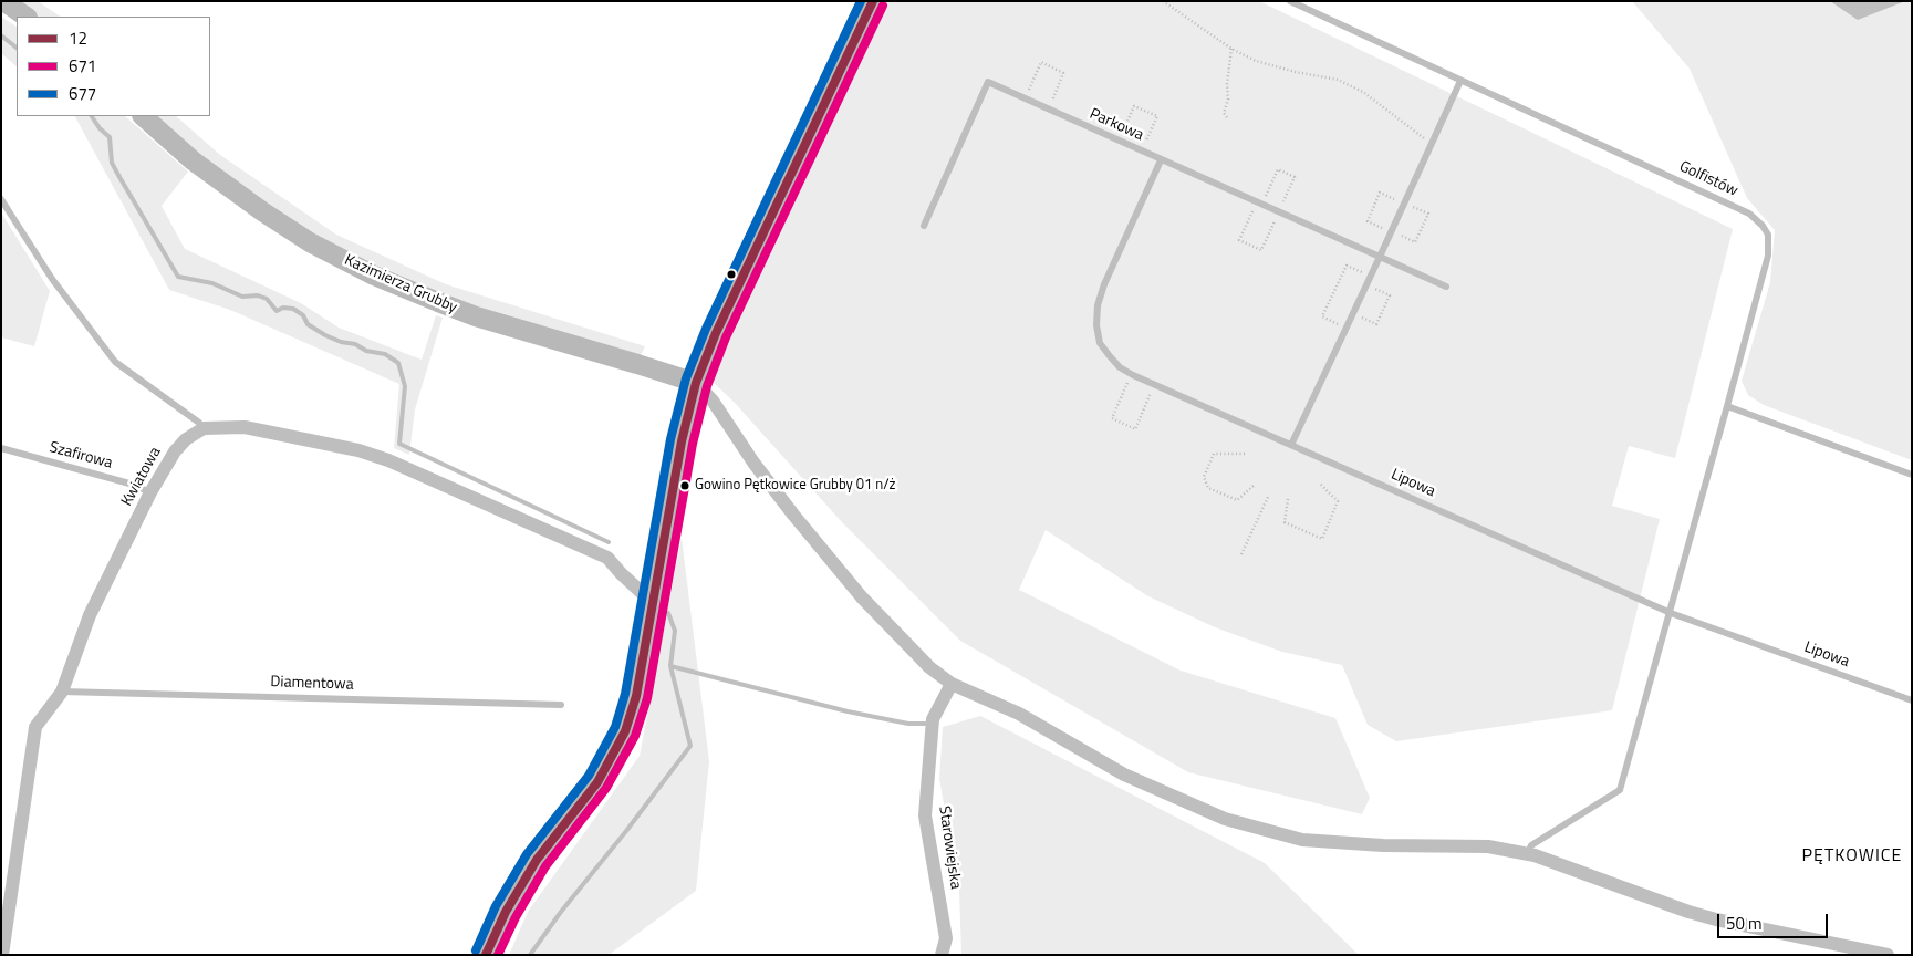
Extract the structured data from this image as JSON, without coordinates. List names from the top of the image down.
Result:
{
  "streets": {
    "street": ["Kazimierza Grubby", "Kwiatowa", "Starowiejska"],
    "lane": [
      "Parkowa",
      "Golfistów",
      "Szafirowa",
      "Lipowa",
      "Diamentowa"
    ]
  },
  "crossings": [
    ["Parkowa", "Lipowa"],
    ["Golfistów", "Lipowa"],
    ["Szafirowa", "Kwiatowa"],
    ["Kwiatowa", "Diamentowa"]
  ],
  "districts": ["PĘTKOWICE"],
  "places": ["Gowino Pętkowice Grubby 01 n/ż"],
  "lines": ["transit line 12", "transit line 677", "transit line 671"],
  "legend": ["12", "671", "677"],
  "scale_bar": "50 m"
}
